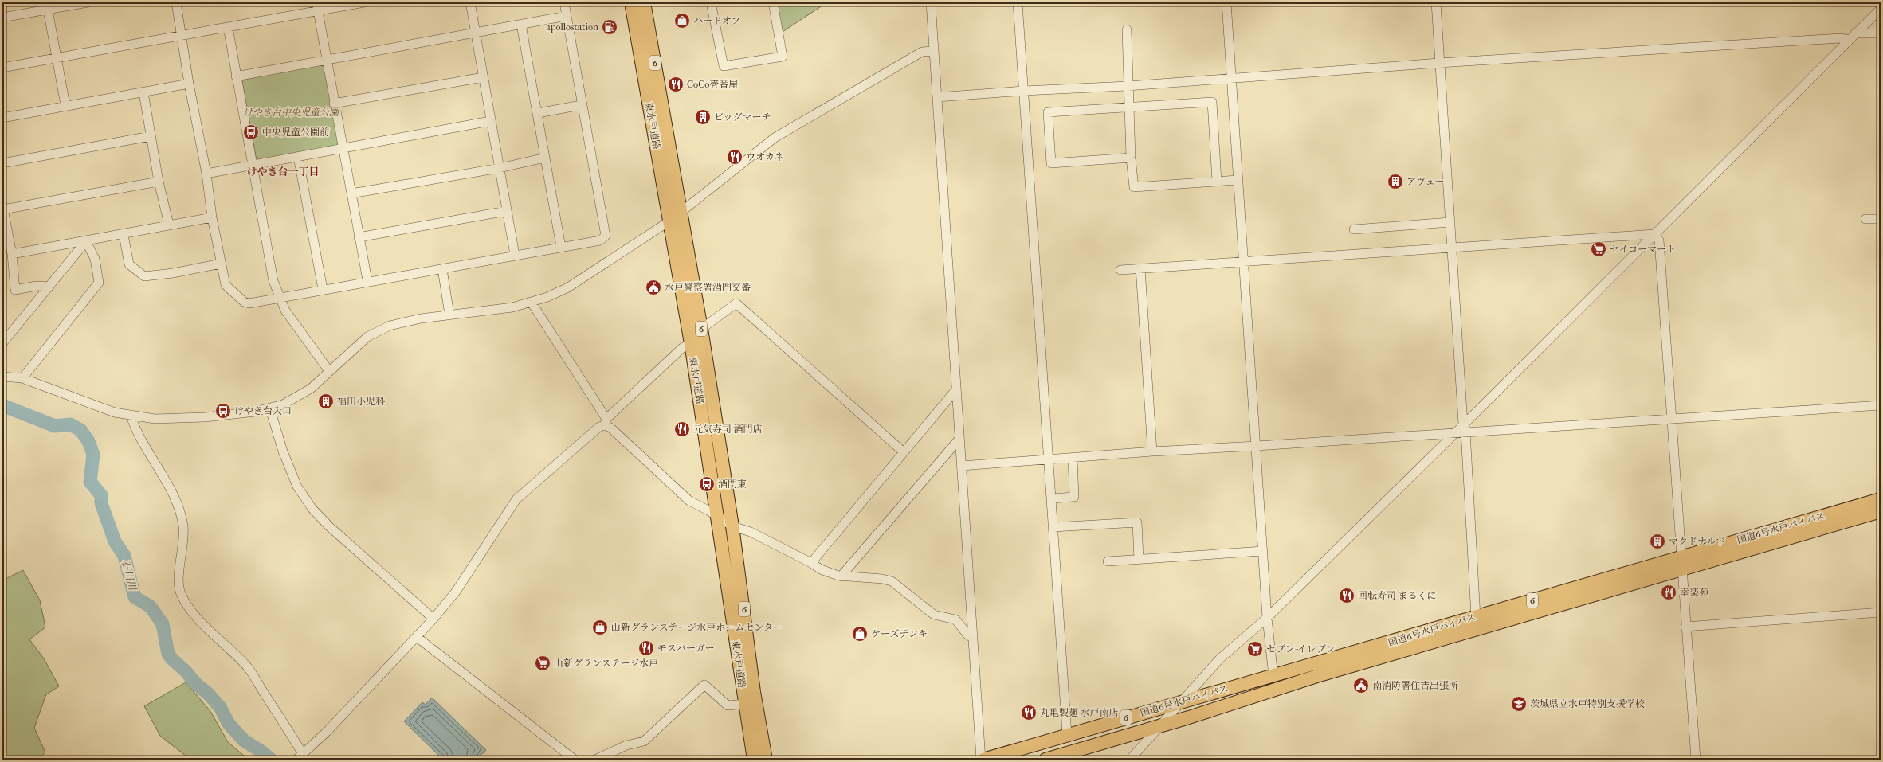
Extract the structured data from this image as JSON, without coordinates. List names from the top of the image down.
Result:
{
  "streets": {
    "highway": ["6", "東水戸道路", "国道6号水戸バイパス"]
  },
  "districts": ["けやき台一丁目"],
  "water": ["石川川"],
  "parks": ["けやき台中央児童公園"],
  "places": {
    "shop": ["ハードオフ", "山新グランステージ水戸ホームセンター", "ケーズデンキ"],
    "fuel station": ["apollostation"],
    "restaurant": [
      "CoCo壱番屋",
      "ウオカネ",
      "元気寿司 酒門店",
      "幸楽苑",
      "回転寿司 まるくに",
      "モスバーガー",
      "丸亀製麺 水戸南店"
    ],
    "building": [
      "ビッグマーチ",
      "アヴュー",
      "福田小児科",
      "マクドナルド"
    ],
    "bus stop": ["中央児童公園前", "けやき台入口", "酒門東"],
    "supermarket": ["セイコーマート", "セブン-イレブン", "山新グランステージ水戸"],
    "public building": ["水戸警察署酒門交番", "南消防署住吉出張所"],
    "school or university": ["茨城県立水戸特別支援学校"]
  }
}
